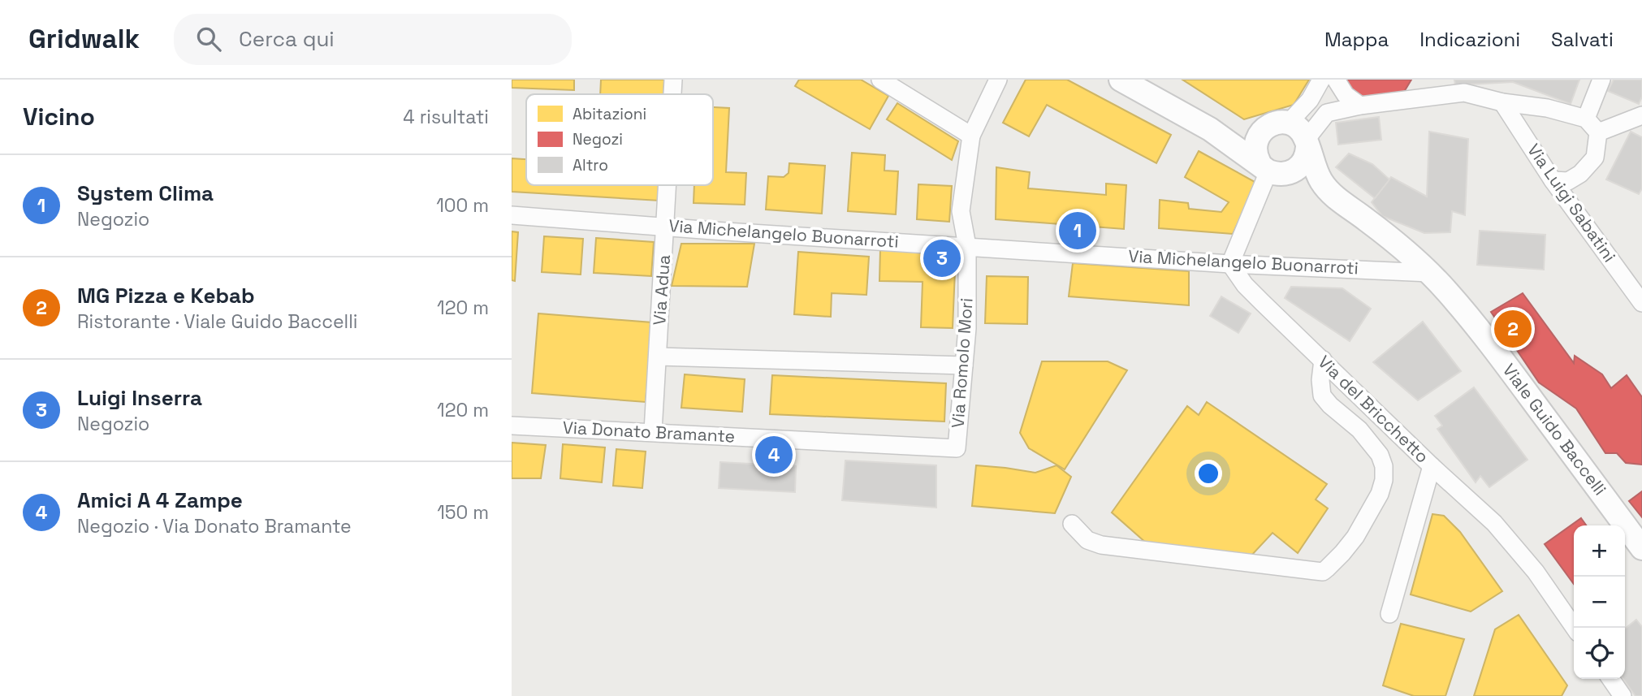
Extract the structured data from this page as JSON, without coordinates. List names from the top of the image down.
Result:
{
  "streets": {
    "main road": ["Viale Guido Baccelli"],
    "street": [
      "Via Luigi Sabatini",
      "Via Michelangelo Buonarroti",
      "Via Adua",
      "Via Romolo Mori",
      "Via del Bricchetto",
      "Via Donato Bramante"
    ]
  },
  "crossings": [
    ["Via Michelangelo Buonarroti", "Via Adua"],
    ["Via Michelangelo Buonarroti", "Via Romolo Mori"],
    ["Via Michelangelo Buonarroti", "Via del Bricchetto"],
    ["Via Michelangelo Buonarroti", "Viale Guido Baccelli"],
    ["Via Adua", "Via Donato Bramante"],
    ["Via Romolo Mori", "Via Donato Bramante"]
  ],
  "legend": ["Abitazioni", "Negozi", "Altro"],
  "page": {
    "header": "Gridwalk",
    "search": "Cerca qui",
    "nav": ["Mappa", "Indicazioni", "Salvati"],
    "heading": ["Vicino", "4 risultati"],
    "list": [
      {
        "mark": "1",
        "name": "System Clima",
        "note": "Negozio",
        "value": "100 m"
      },
      {
        "mark": "2",
        "name": "MG Pizza e Kebab",
        "note": "Ristorante · Viale Guido Baccelli",
        "value": "120 m"
      },
      {
        "mark": "3",
        "name": "Luigi Inserra",
        "note": "Negozio",
        "value": "120 m"
      },
      {
        "mark": "4",
        "name": "Amici A 4 Zampe",
        "note": "Negozio · Via Donato Bramante",
        "value": "150 m"
      }
    ],
    "pins": [
      "1",
      "3",
      "2",
      "4"
    ],
    "map_buttons": ["+", "−"]
  }
}
